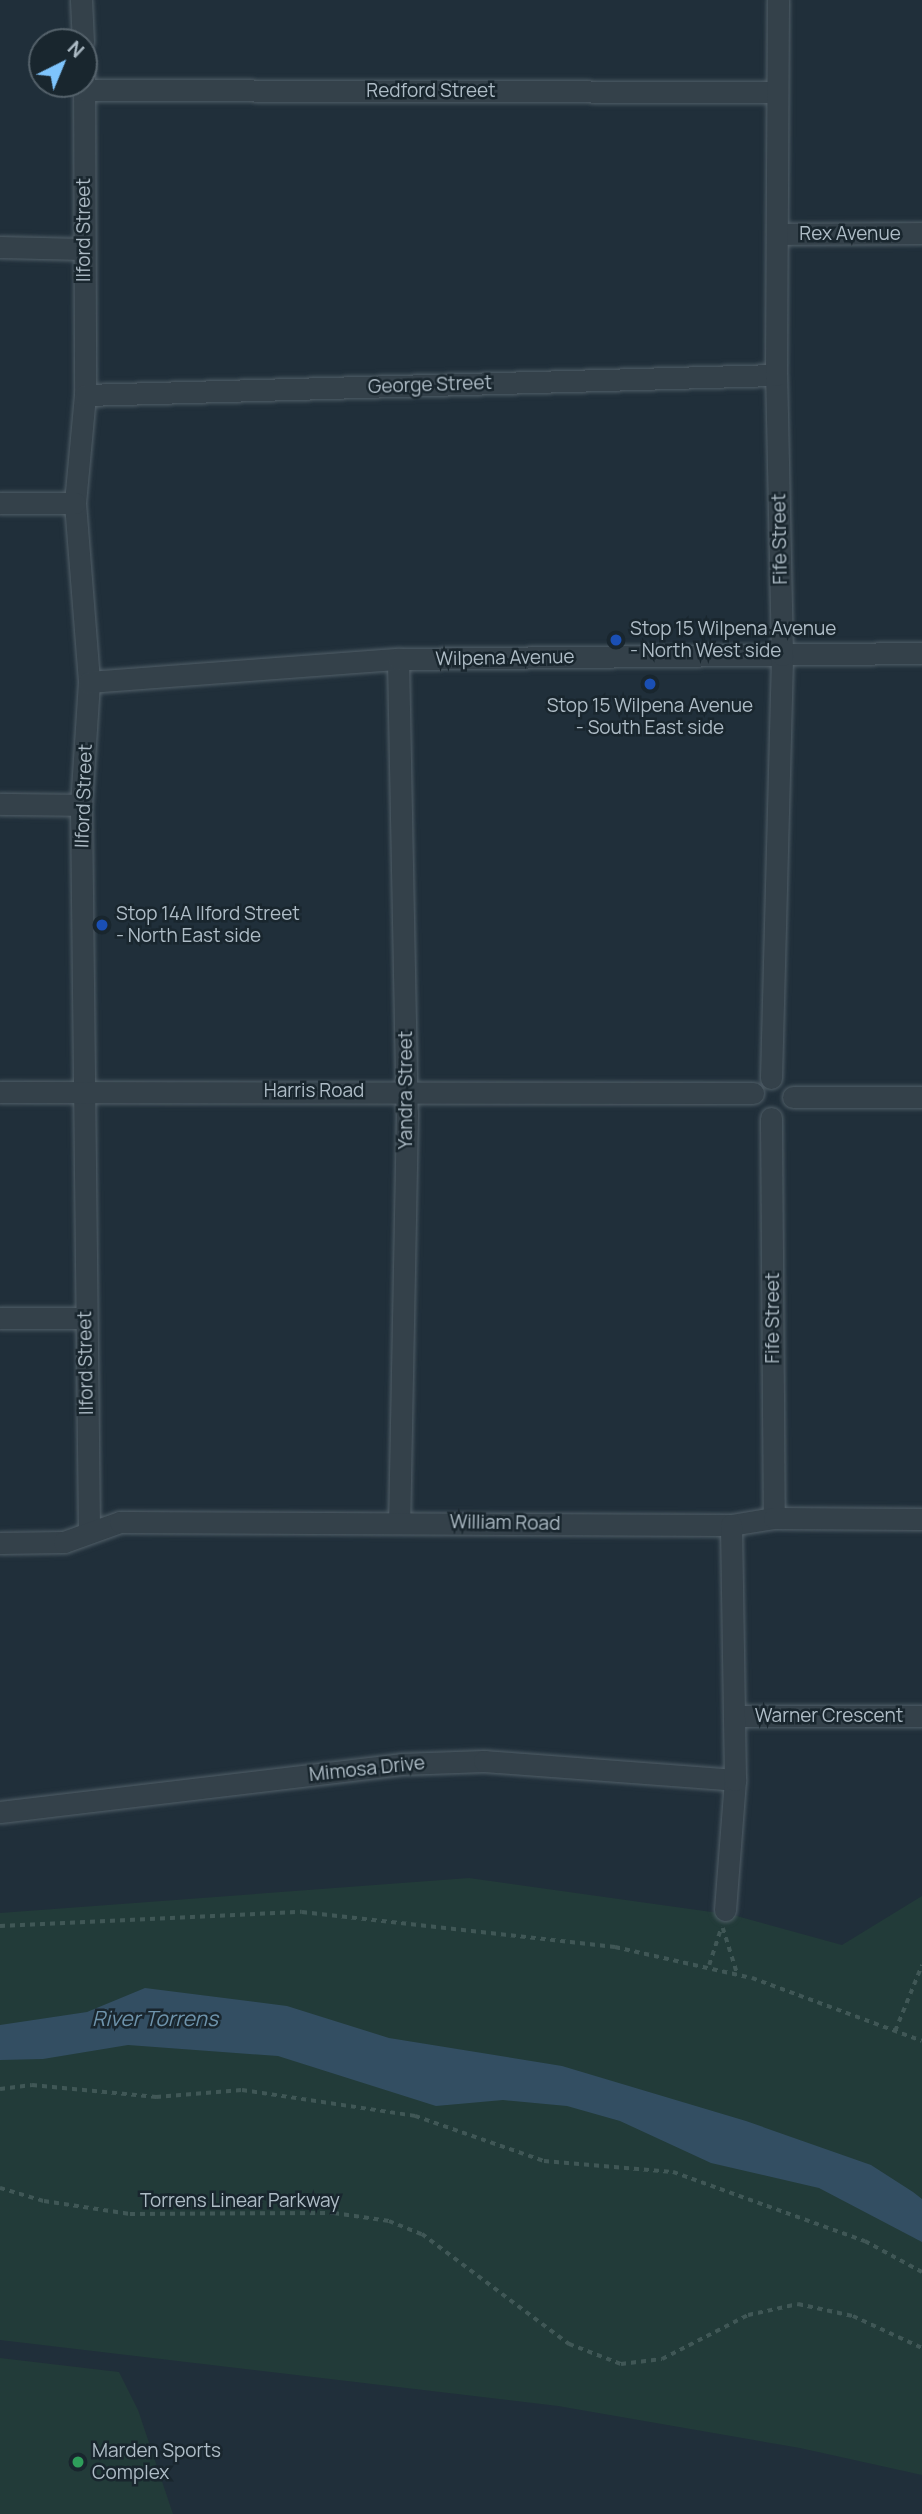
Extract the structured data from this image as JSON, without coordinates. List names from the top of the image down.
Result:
{
  "streets": {
    "street": [
      "Redford Street",
      "Ilford Street",
      "Rex Avenue",
      "George Street",
      "Fife Street",
      "Wilpena Avenue",
      "Yandra Street",
      "Harris Road",
      "William Road",
      "Warner Crescent",
      "Mimosa Drive"
    ],
    "path": ["Torrens Linear Parkway"]
  },
  "crossings": [
    ["Redford Street", "Fife Street"],
    ["Ilford Street", "George Street"],
    ["Ilford Street", "Wilpena Avenue"],
    ["Ilford Street", "Harris Road"],
    ["Ilford Street", "William Road"],
    ["Rex Avenue", "Fife Street"],
    ["George Street", "Fife Street"],
    ["Fife Street", "Wilpena Avenue"],
    ["Fife Street", "Harris Road"],
    ["Fife Street", "William Road"],
    ["Wilpena Avenue", "Yandra Street"],
    ["Yandra Street", "Harris Road"],
    ["Yandra Street", "William Road"]
  ],
  "water": ["River Torrens"],
  "places": [
    "Stop 15 Wilpena Avenue - North West side",
    "Stop 15 Wilpena Avenue - South East side",
    "Stop 14A Ilford Street - North East side",
    "Marden Sports Complex"
  ],
  "north": "top right"
}
